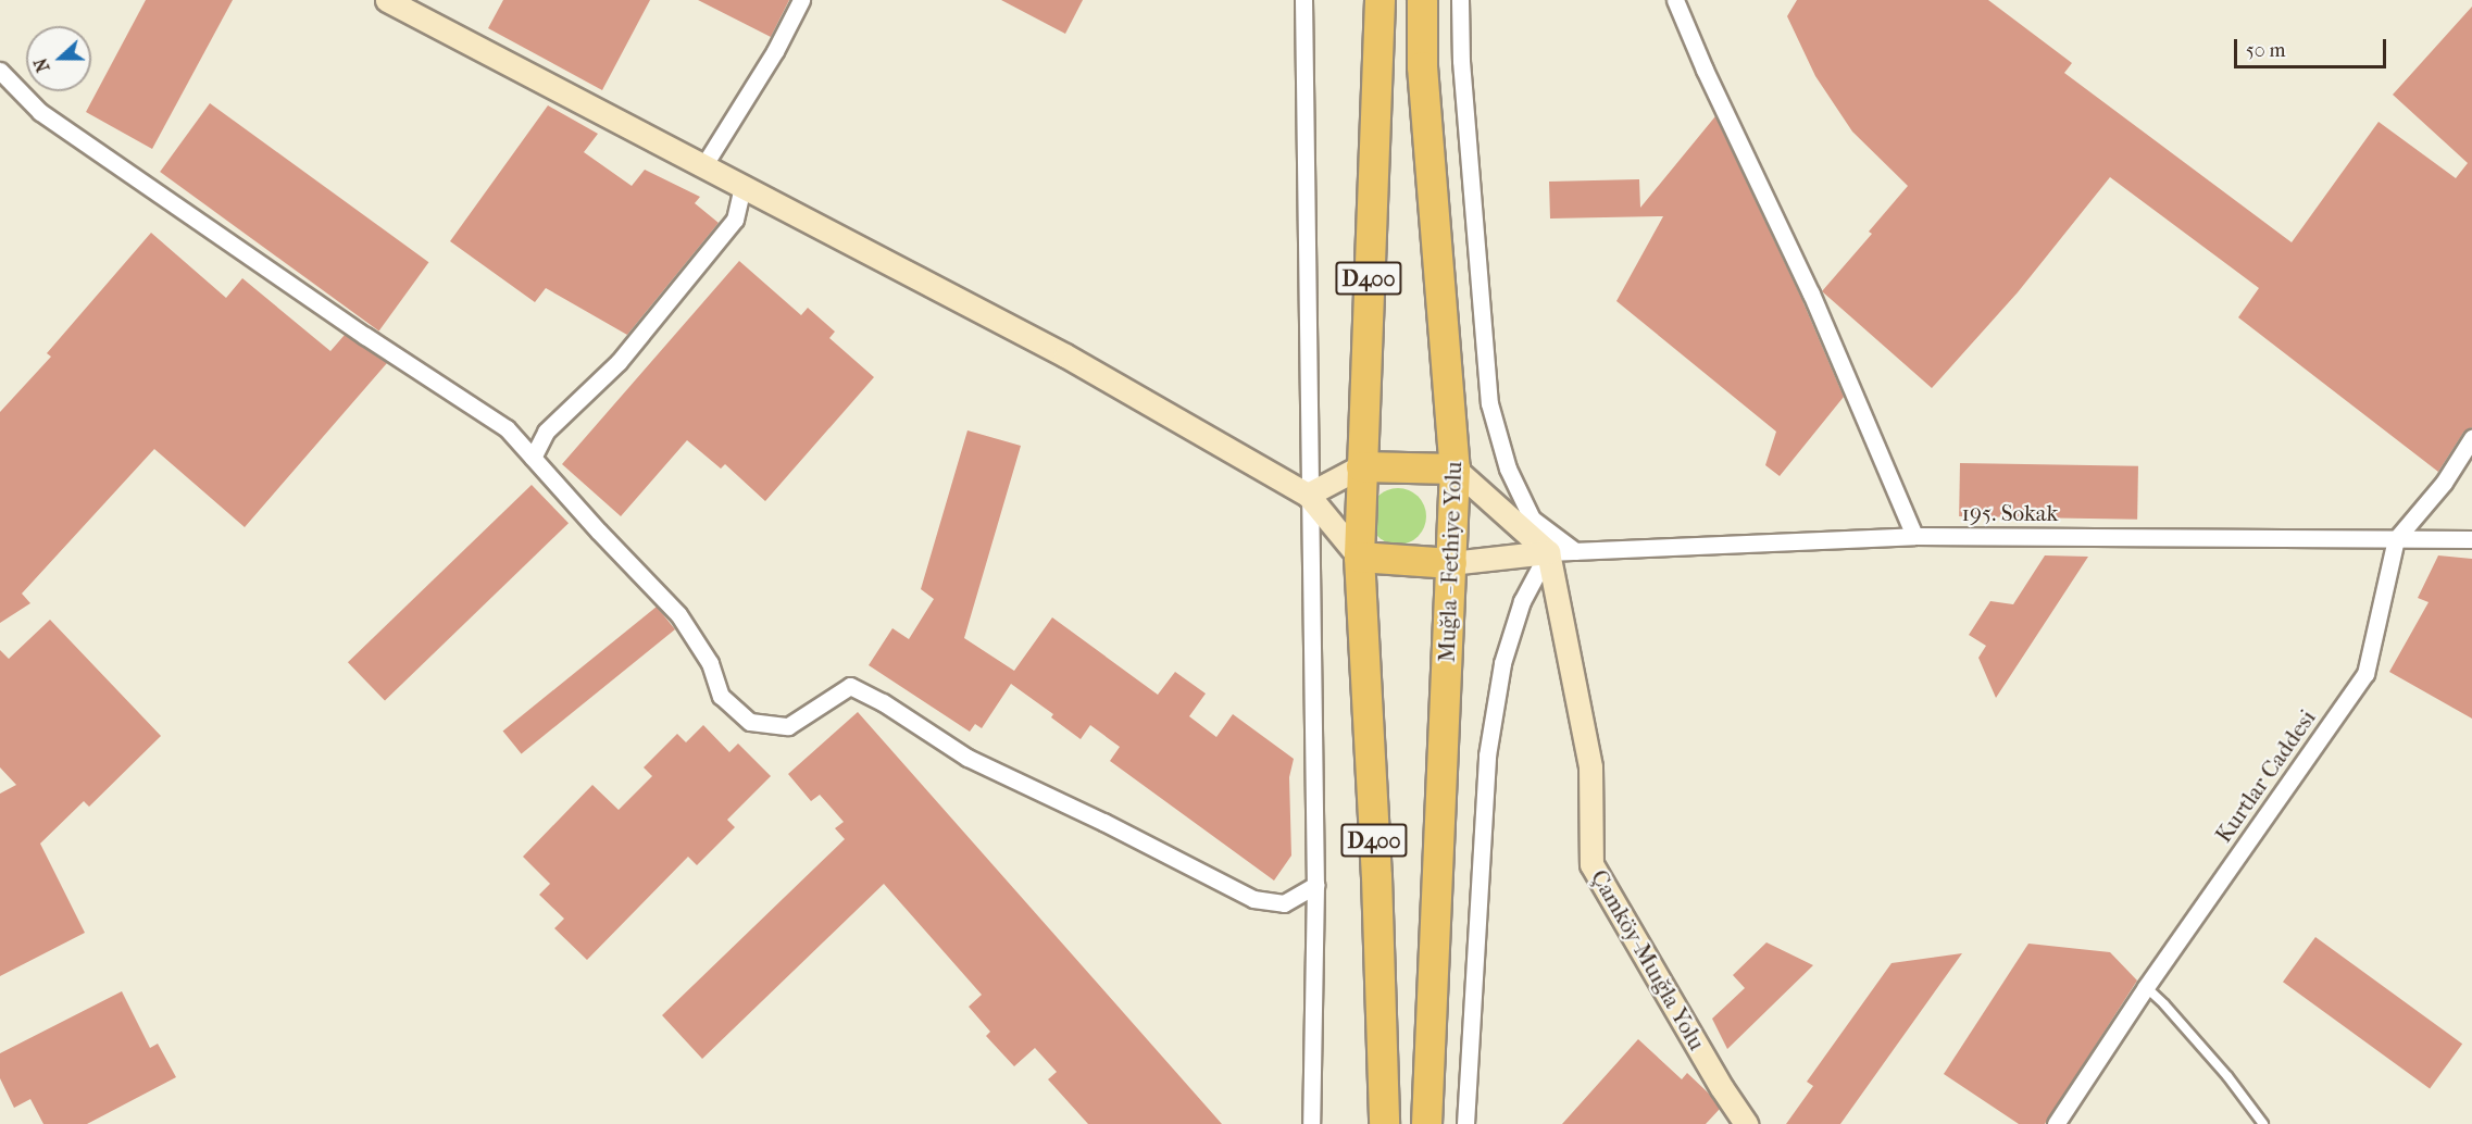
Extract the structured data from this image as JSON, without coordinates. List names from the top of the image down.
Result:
{
  "streets": {
    "highway": ["D400", "Muğla - Fethiye Yolu"],
    "street": ["195. Sokak", "Kurtlar Caddesi", "Çamköy-Muığla Yolu"]
  },
  "crossings": [
    ["195. Sokak", "Kurtlar Caddesi"],
    ["195. Sokak", "Çamköy-Muığla Yolu"]
  ],
  "scale_bar": "50 m",
  "north": "left"
}
